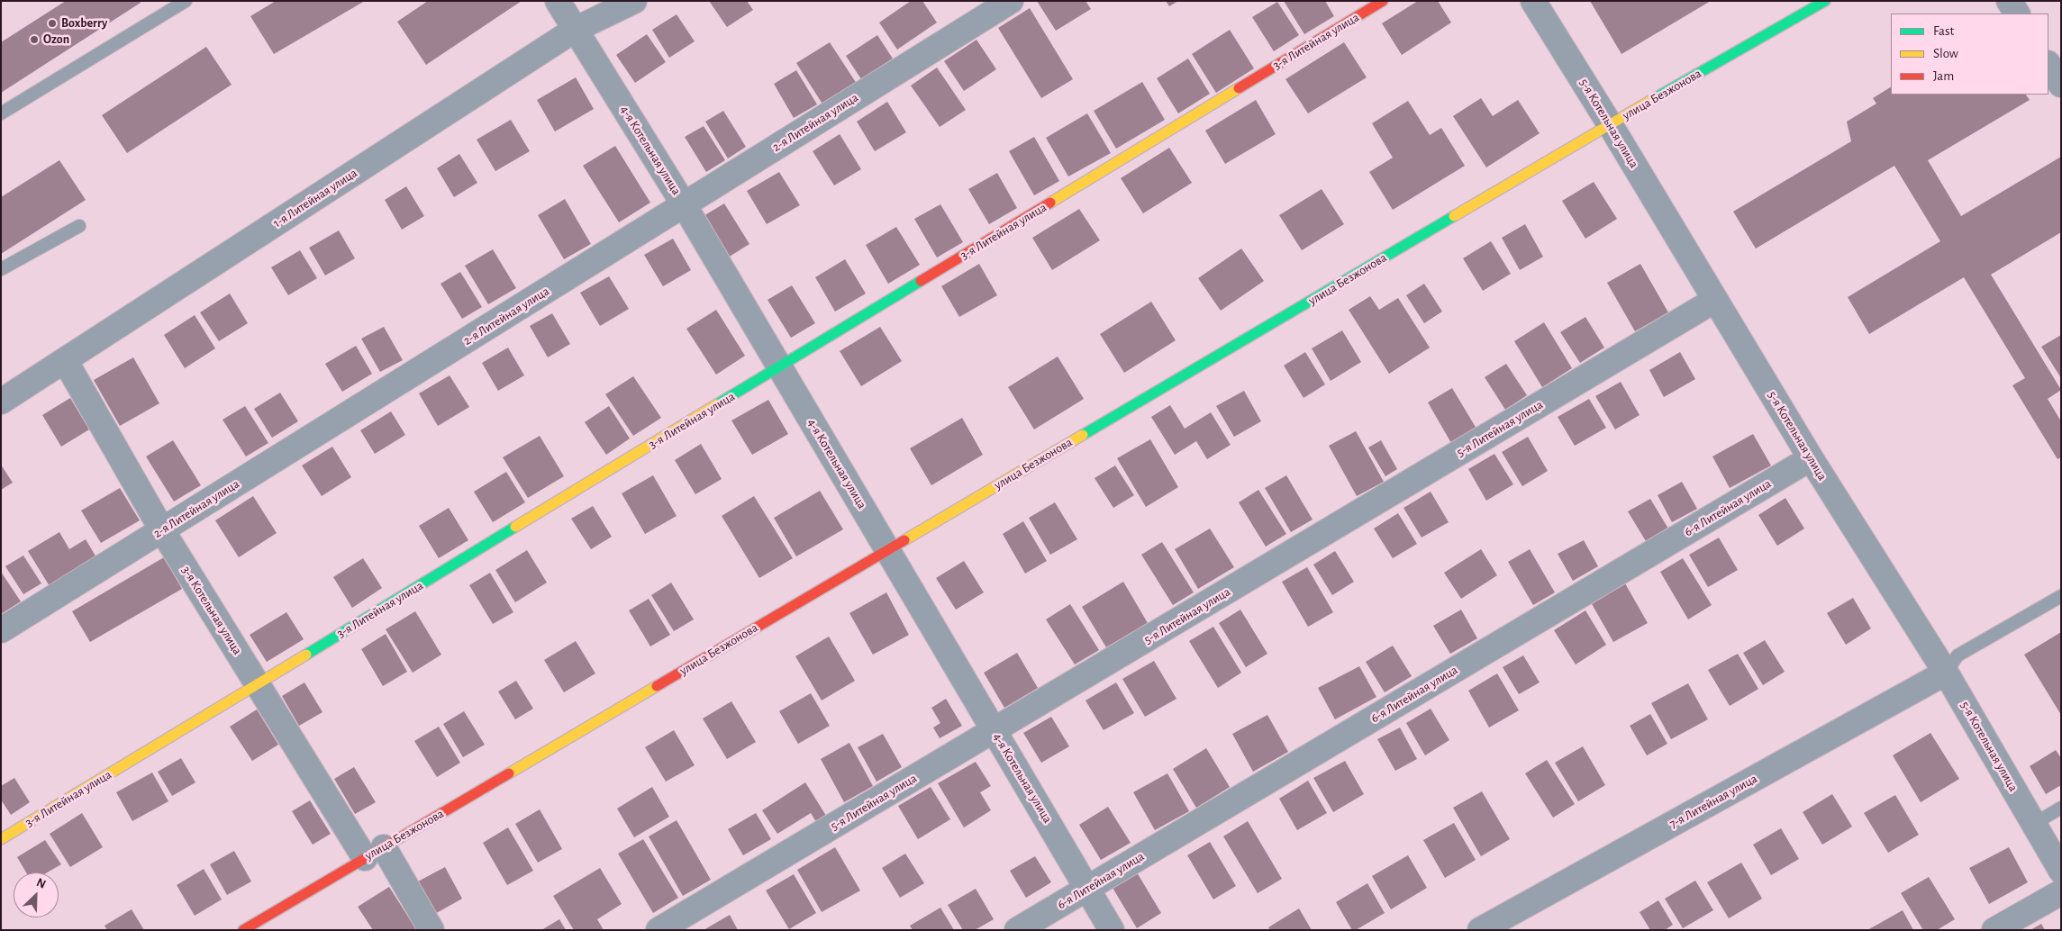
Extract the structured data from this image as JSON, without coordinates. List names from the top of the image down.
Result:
{
  "streets": {
    "street": [
      "3-я Литейная улица",
      "улица Безжонова",
      "2-я Литейная улица",
      "5-я Котельная улица",
      "4-я Котельная улица",
      "1-я Литейная улица",
      "5-я Литейная улица",
      "6-я Литейная улица",
      "3-я Котельная улица",
      "7-я Литейная улица"
    ]
  },
  "crossings": [
    ["3-я Литейная улица", "4-я Котельная улица"],
    ["3-я Литейная улица", "3-я Котельная улица"],
    ["улица Безжонова", "5-я Котельная улица"],
    ["улица Безжонова", "4-я Котельная улица"],
    ["улица Безжонова", "3-я Котельная улица"],
    ["2-я Литейная улица", "4-я Котельная улица"],
    ["2-я Литейная улица", "3-я Котельная улица"],
    ["5-я Котельная улица", "5-я Литейная улица"],
    ["5-я Котельная улица", "6-я Литейная улица"],
    ["5-я Котельная улица", "7-я Литейная улица"],
    ["4-я Котельная улица", "1-я Литейная улица"],
    ["4-я Котельная улица", "5-я Литейная улица"],
    ["4-я Котельная улица", "6-я Литейная улица"],
    ["1-я Литейная улица", "3-я Котельная улица"]
  ],
  "places": ["Boxberry", "Ozon"],
  "legend": ["Fast", "Slow", "Jam"],
  "north": "top right"
}
